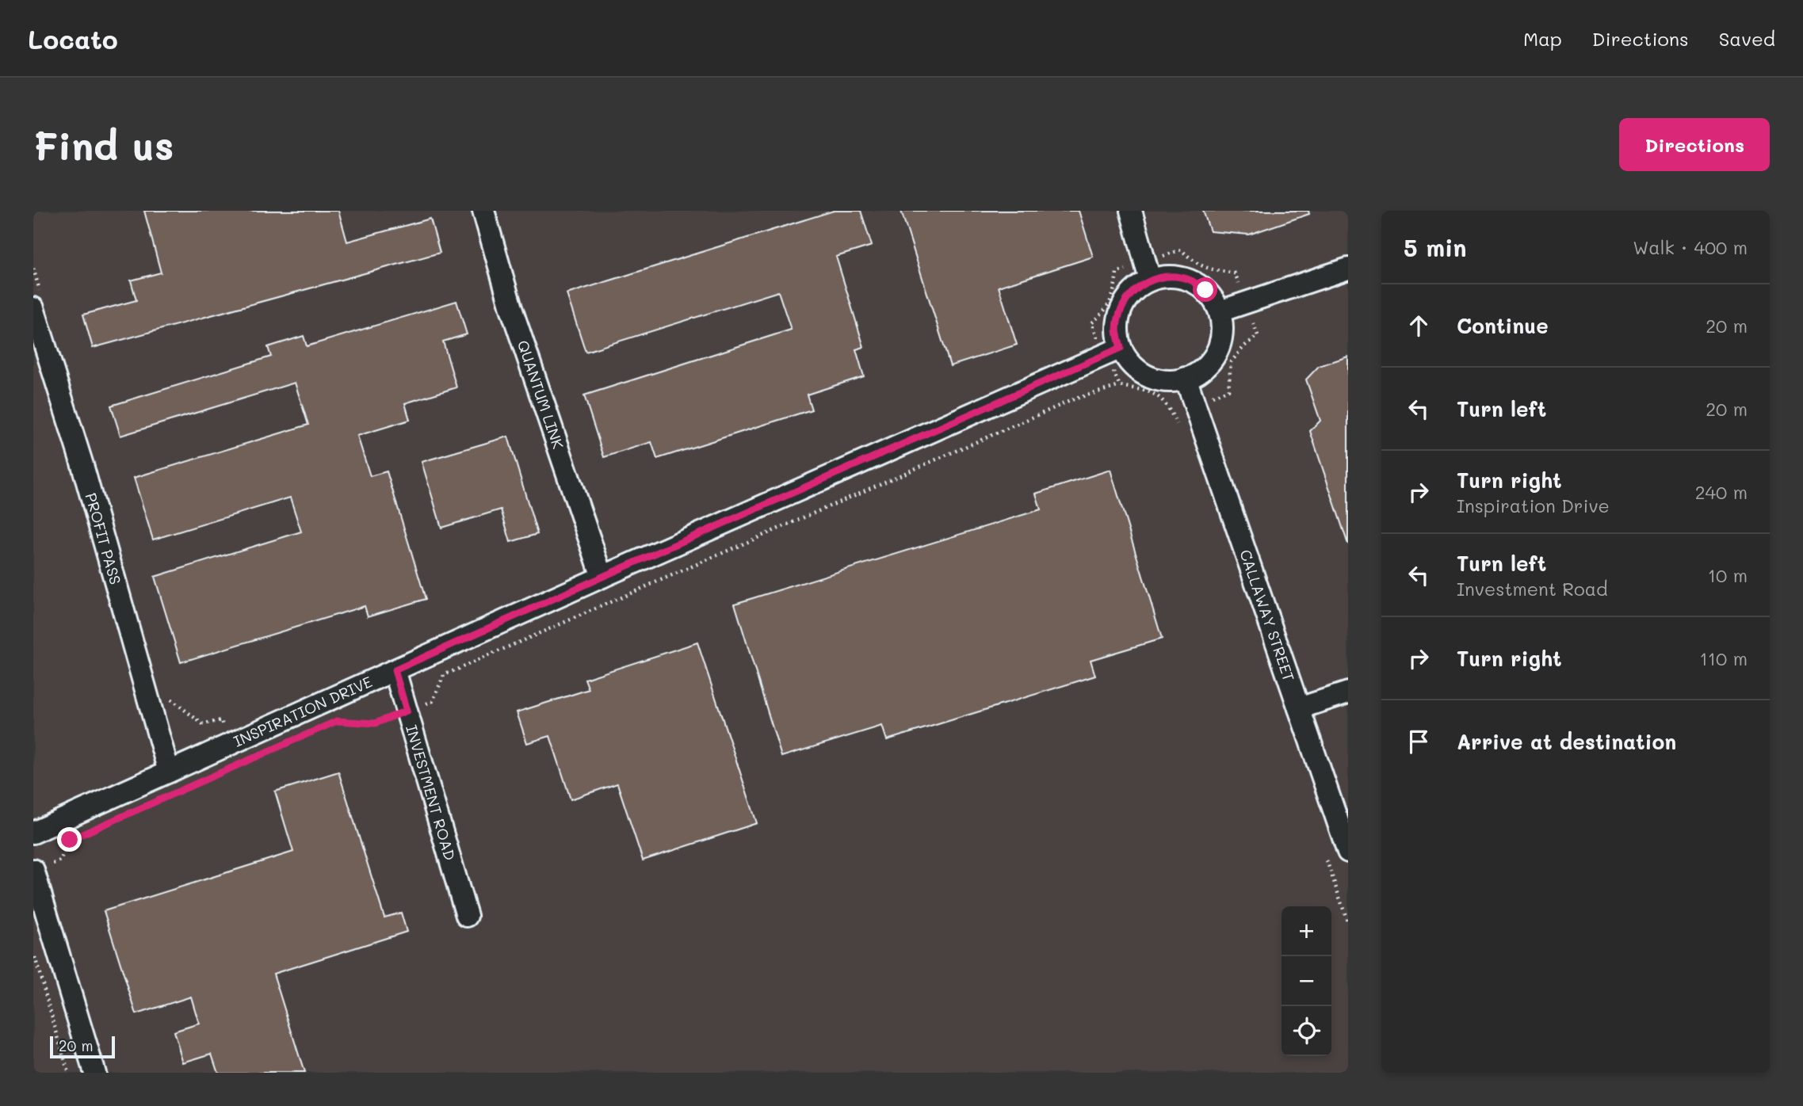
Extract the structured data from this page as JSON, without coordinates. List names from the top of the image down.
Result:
{
  "streets": {
    "street": [
      "QUANTUM LINK",
      "PROFIT PASS",
      "CALLAWAY STREET",
      "INSPIRATION DRIVE",
      "INVESTMENT ROAD"
    ]
  },
  "crossings": [
    ["QUANTUM LINK", "INSPIRATION DRIVE"],
    ["PROFIT PASS", "INSPIRATION DRIVE"],
    ["CALLAWAY STREET", "INSPIRATION DRIVE"],
    ["INSPIRATION DRIVE", "INVESTMENT ROAD"]
  ],
  "scale_bar": "20 m",
  "page": {
    "header": "Locato",
    "nav": ["Map", "Directions", "Saved"],
    "buttons": "Directions",
    "title": "Find us",
    "heading": ["5 min", "Walk · 400 m"],
    "list": [
      ["Continue", "20 m"],
      ["Turn left", "20 m"],
      ["Turn right", "Inspiration Drive", "240 m"],
      ["Turn left", "Investment Road", "10 m"],
      ["Turn right", "110 m"],
      "Arrive at destination"
    ],
    "map_buttons": ["+", "−"],
    "scale": "20 m"
  }
}
